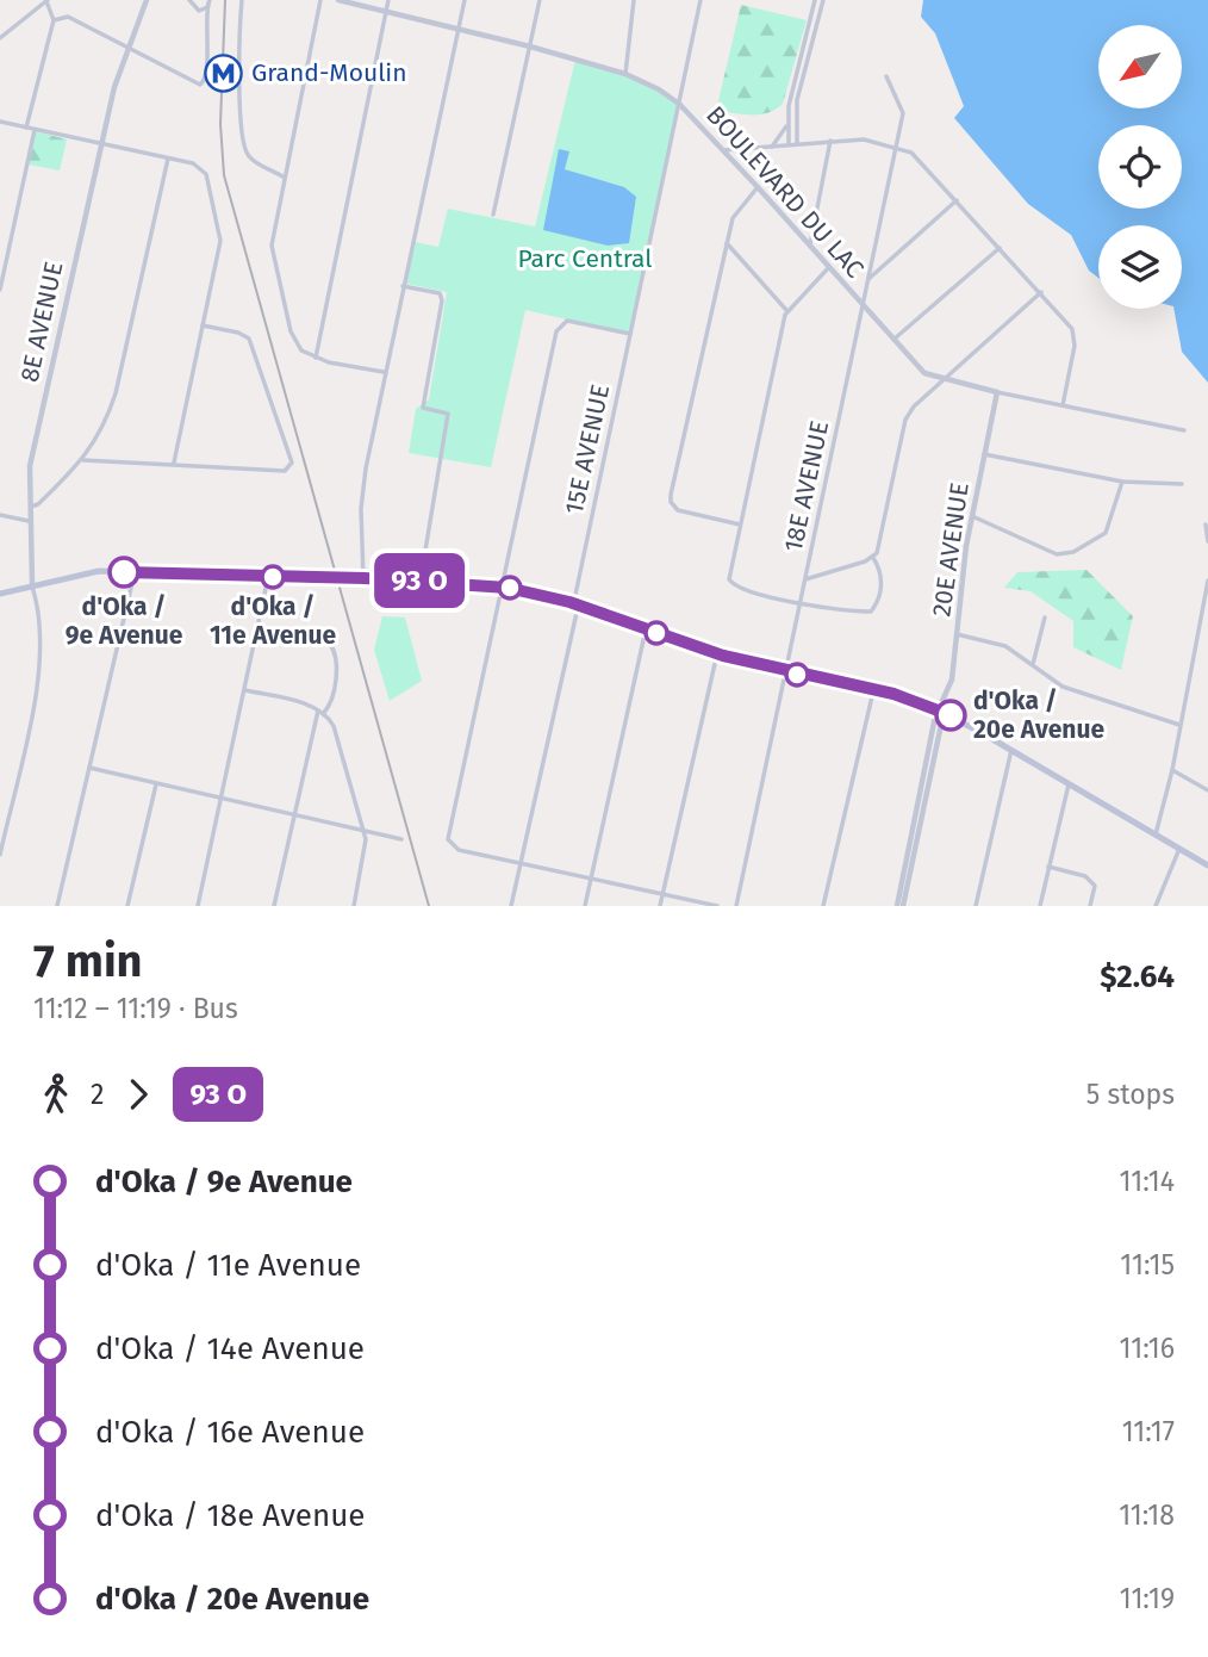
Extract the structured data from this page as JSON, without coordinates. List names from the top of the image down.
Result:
{
  "streets": {
    "street": [
      "BOULEVARD DU LAC",
      "8E AVENUE",
      "15E AVENUE",
      "18E AVENUE",
      "20E AVENUE"
    ]
  },
  "crossings": [
    ["BOULEVARD DU LAC", "15E AVENUE"],
    ["BOULEVARD DU LAC", "18E AVENUE"],
    ["BOULEVARD DU LAC", "20E AVENUE"]
  ],
  "parks": ["Parc Central"],
  "places": {
    "metro station": ["Grand-Moulin"],
    "other": ["d'Oka / 9e Avenue", "d'Oka / 11e Avenue", "d'Oka / 20e Avenue"]
  },
  "north": "bottom left",
  "page": {
    "on_map": "93 O",
    "heading": ["7 min", "11:12 – 11:19 · Bus", "$2.64"],
    "legs": ["2", "93 O", "5 stops"],
    "list": [
      {
        "name": "d'Oka / 9e Avenue",
        "value": "11:14"
      },
      {
        "name": "d'Oka / 11e Avenue",
        "value": "11:15"
      },
      {
        "name": "d'Oka / 14e Avenue",
        "value": "11:16"
      },
      {
        "name": "d'Oka / 16e Avenue",
        "value": "11:17"
      },
      {
        "name": "d'Oka / 18e Avenue",
        "value": "11:18"
      },
      {
        "name": "d'Oka / 20e Avenue",
        "value": "11:19"
      }
    ]
  }
}
